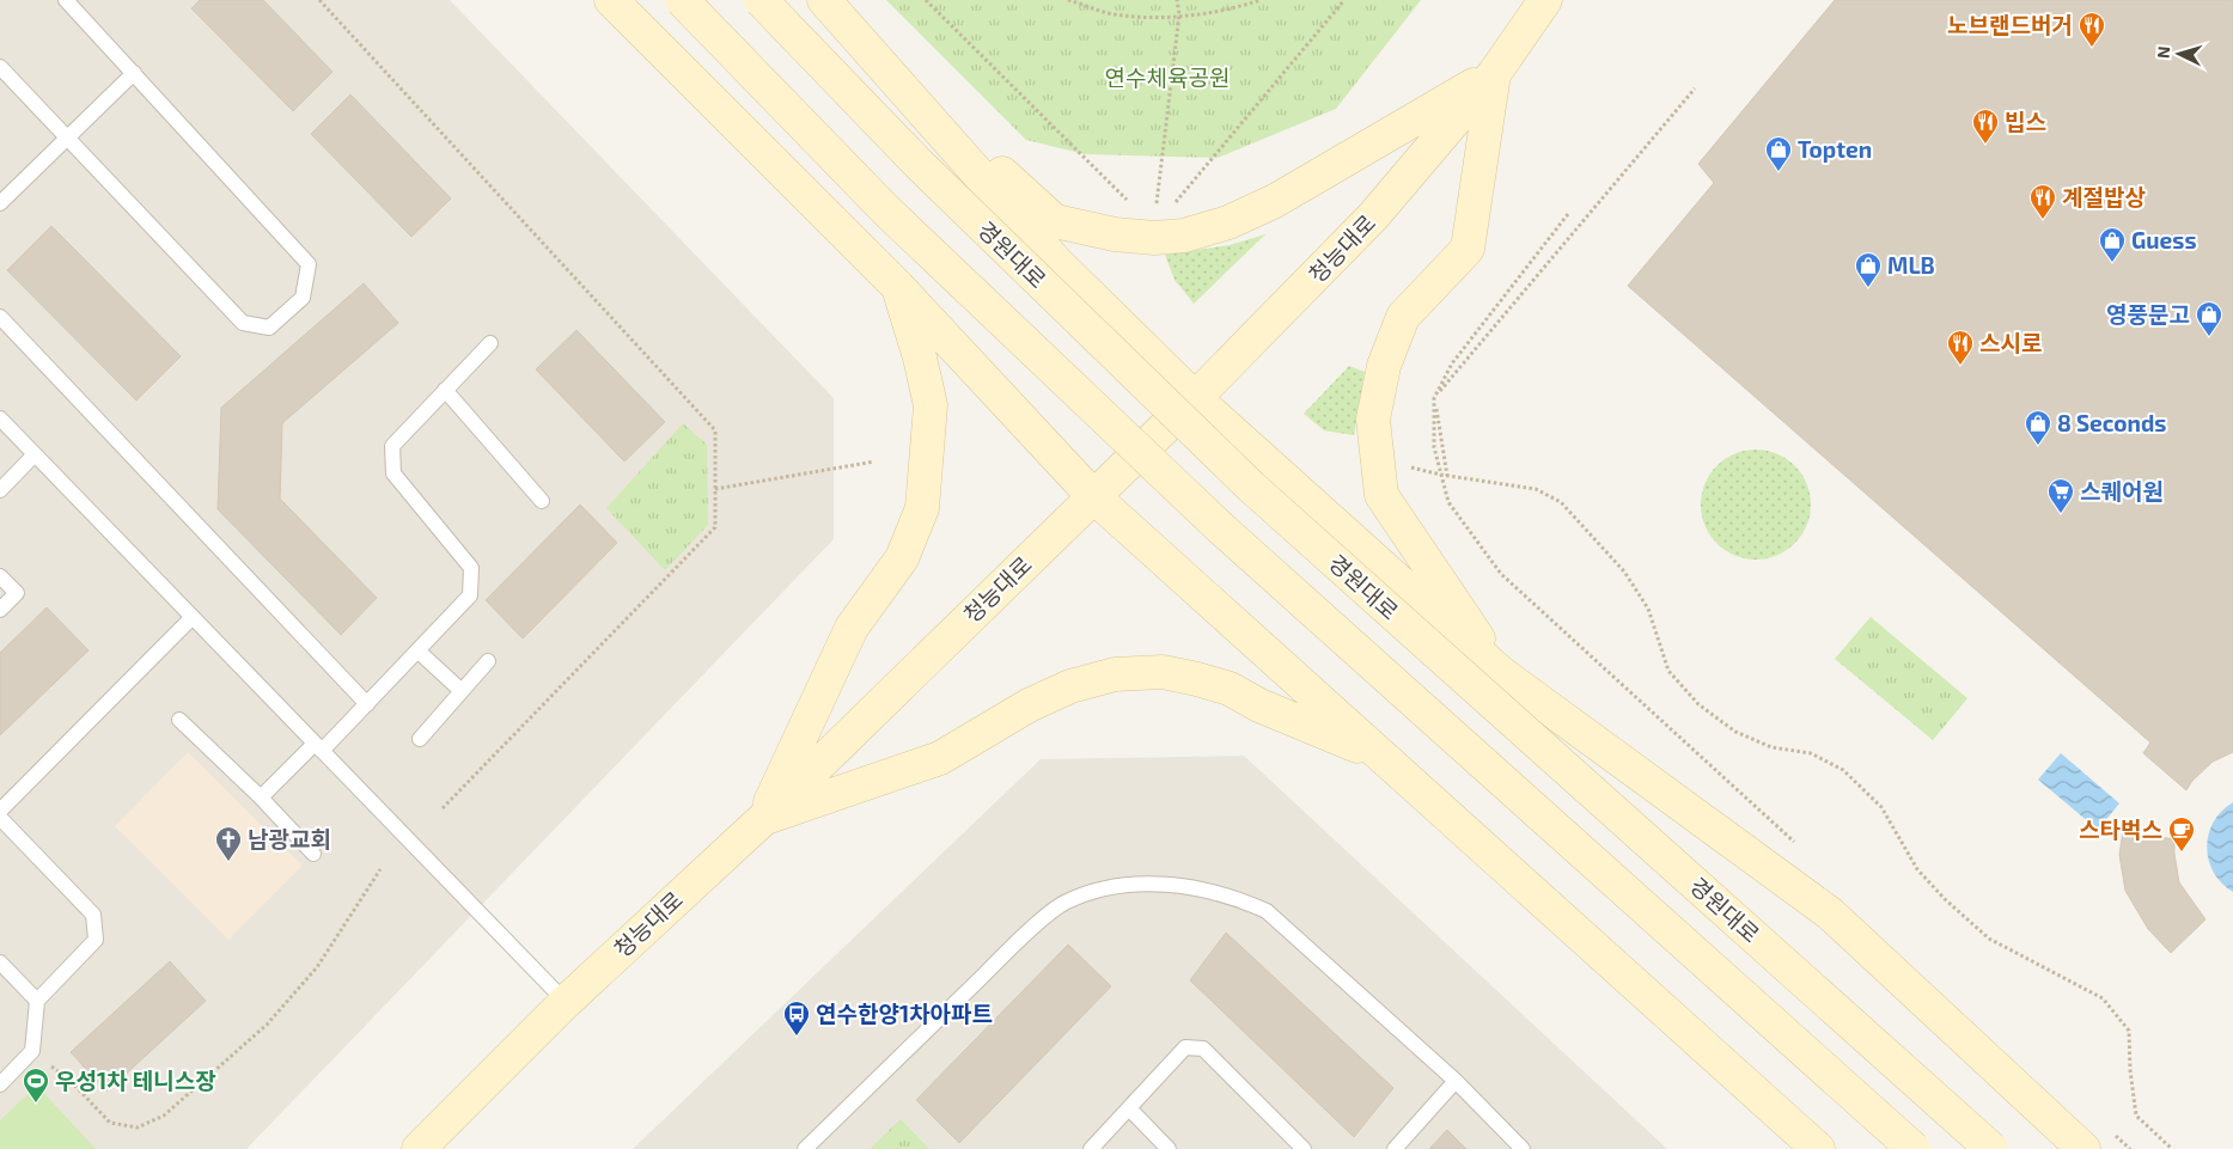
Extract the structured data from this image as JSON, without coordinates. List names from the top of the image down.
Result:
{
  "streets": {
    "main road": ["청능대로", "경원대로"]
  },
  "parks": ["연수체육공원"],
  "places": {
    "restaurant": [
      "노브랜드버거",
      "빕스",
      "계절밥상",
      "스시로"
    ],
    "shop": [
      "Topten",
      "Guess",
      "MLB",
      "영풍문고",
      "8 Seconds"
    ],
    "supermarket": ["스퀘어원"],
    "cafe": ["스타벅스"],
    "church": ["남광교회"],
    "bus stop": ["연수한양1차아파트"],
    "sports": ["우성1차 테니스장"]
  },
  "north": "left"
}
